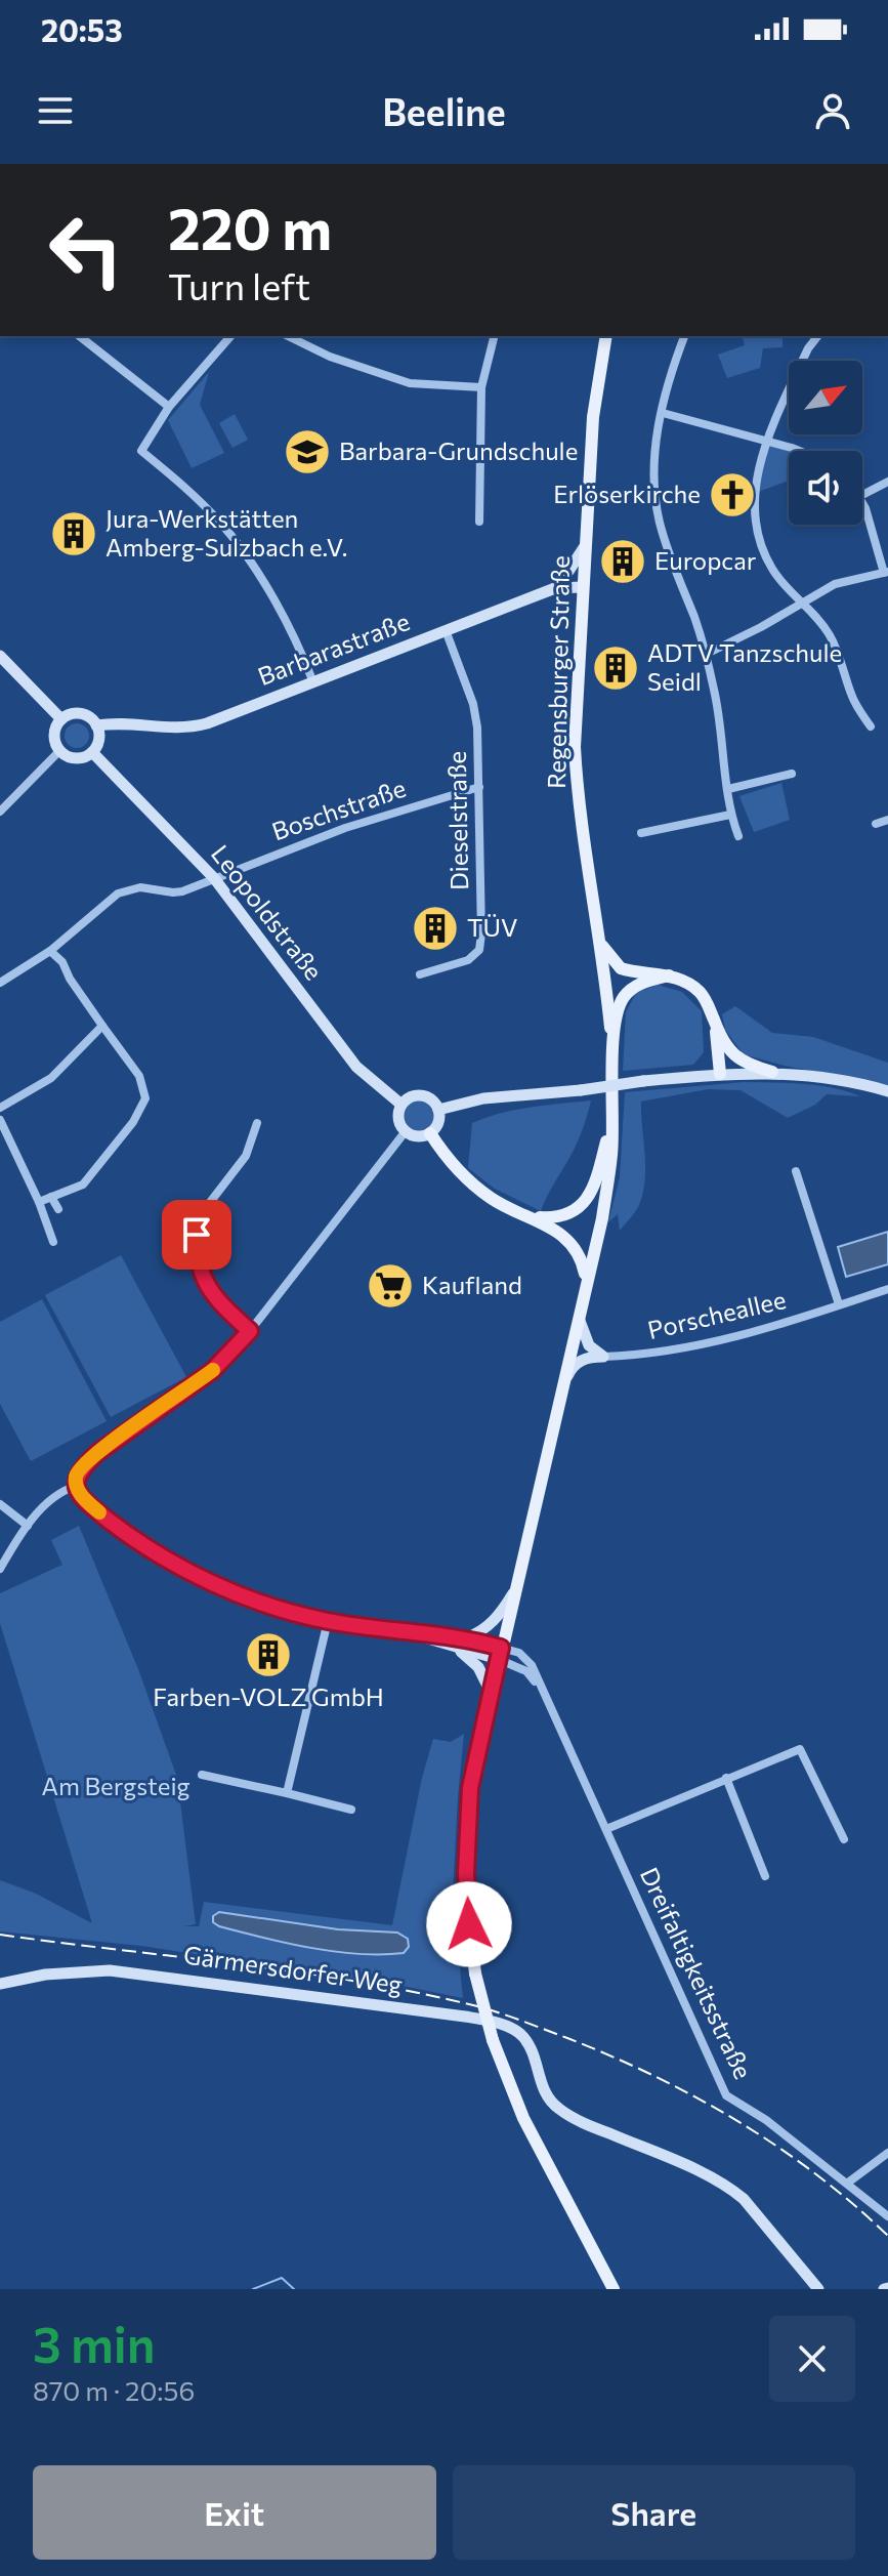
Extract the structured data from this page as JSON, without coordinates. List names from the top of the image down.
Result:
{
  "streets": {
    "main road": ["Regensburger Straße"],
    "street": [
      "Barbarastraße",
      "Boschstraße",
      "Dieselstraße",
      "Leopoldstraße",
      "Porscheallee",
      "Gärmersdorfer Weg",
      "Dreifaltigkeitsstraße"
    ]
  },
  "crossings": [
    ["Barbarastraße", "Regensburger Straße"],
    ["Barbarastraße", "Dieselstraße"],
    ["Barbarastraße", "Leopoldstraße"],
    ["Boschstraße", "Dieselstraße"],
    ["Boschstraße", "Leopoldstraße"]
  ],
  "parks": ["Am Bergsteig"],
  "places": {
    "school or university": ["Barbara-Grundschule"],
    "church": ["Erlöserkirche"],
    "building": [
      "Jura-Werkstätten Amberg-Sulzbach e.V.",
      "Europcar",
      "ADTV Tanzschule Seidl",
      "TÜV",
      "Farben-VOLZ GmbH"
    ],
    "supermarket": ["Kaufland"]
  },
  "north": "top right",
  "page": {
    "status": "20:53",
    "header": "Beeline",
    "turn": ["220 m", "Turn left"],
    "heading": ["3 min", "870 m · 20:56"],
    "buttons": ["Exit", "Share"]
  }
}
